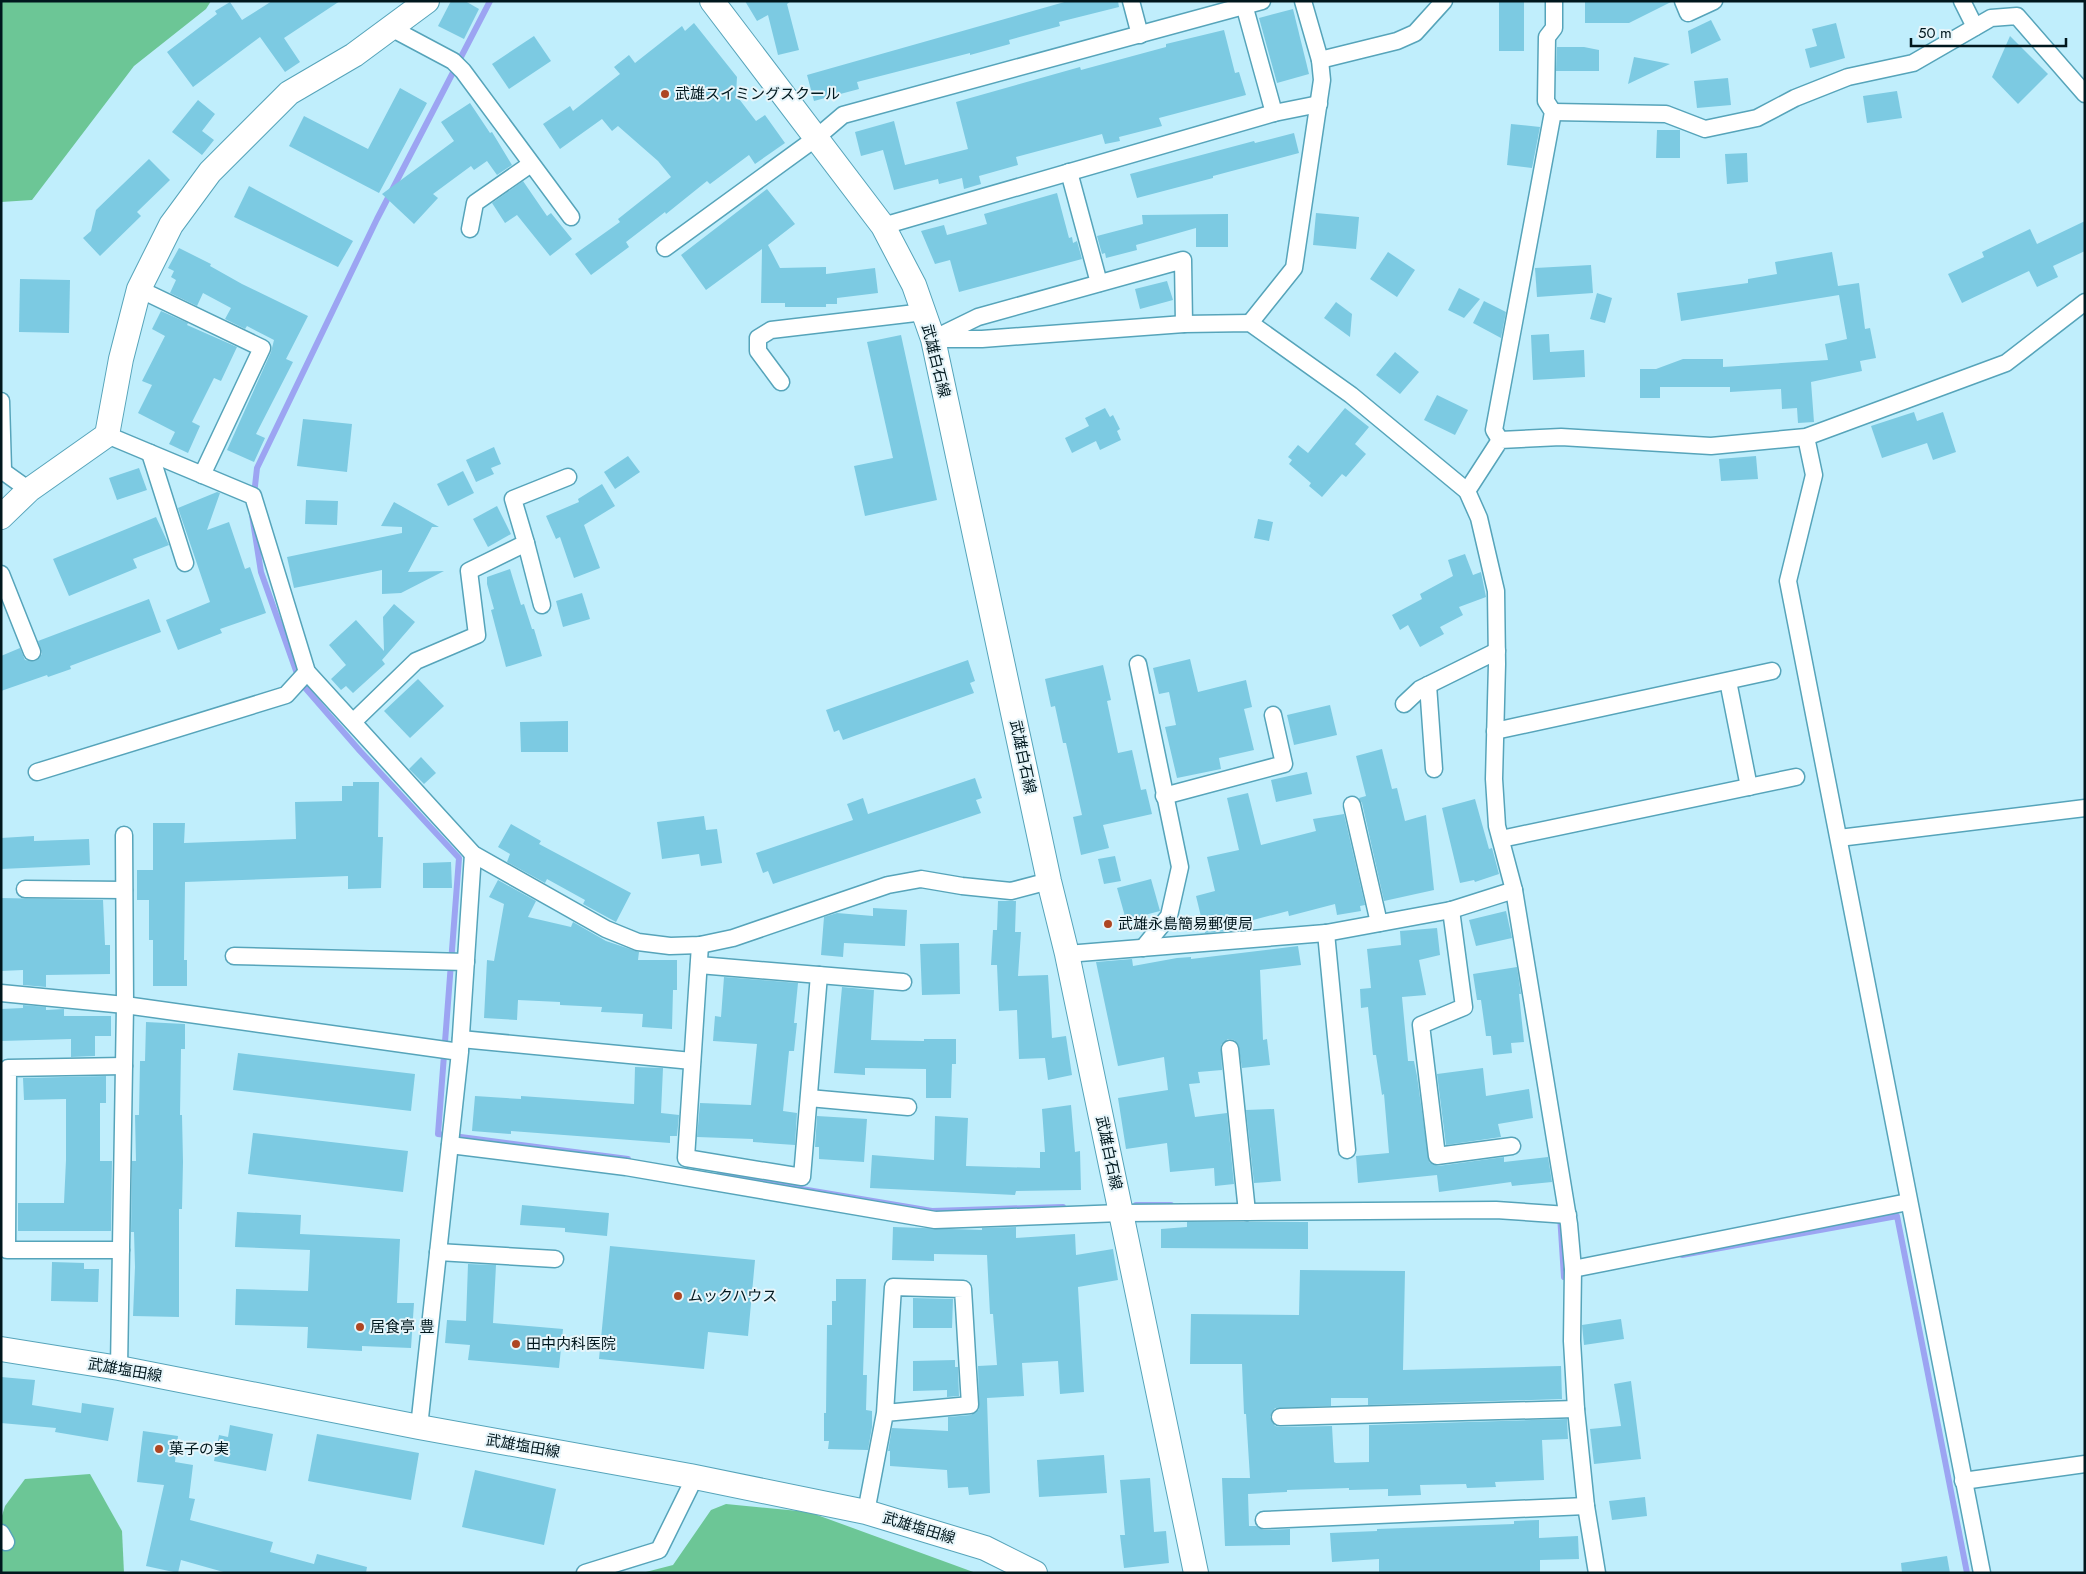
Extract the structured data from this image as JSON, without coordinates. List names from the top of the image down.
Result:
{
  "streets": {
    "main road": ["武雄白石線", "武雄塩田線"]
  },
  "places": [
    "武雄スイミングスクール",
    "武雄永島簡易郵便局",
    "ムックハウス",
    "居食亭 豊",
    "田中内科医院",
    "菓子の実"
  ],
  "scale_bar": "50 m"
}
